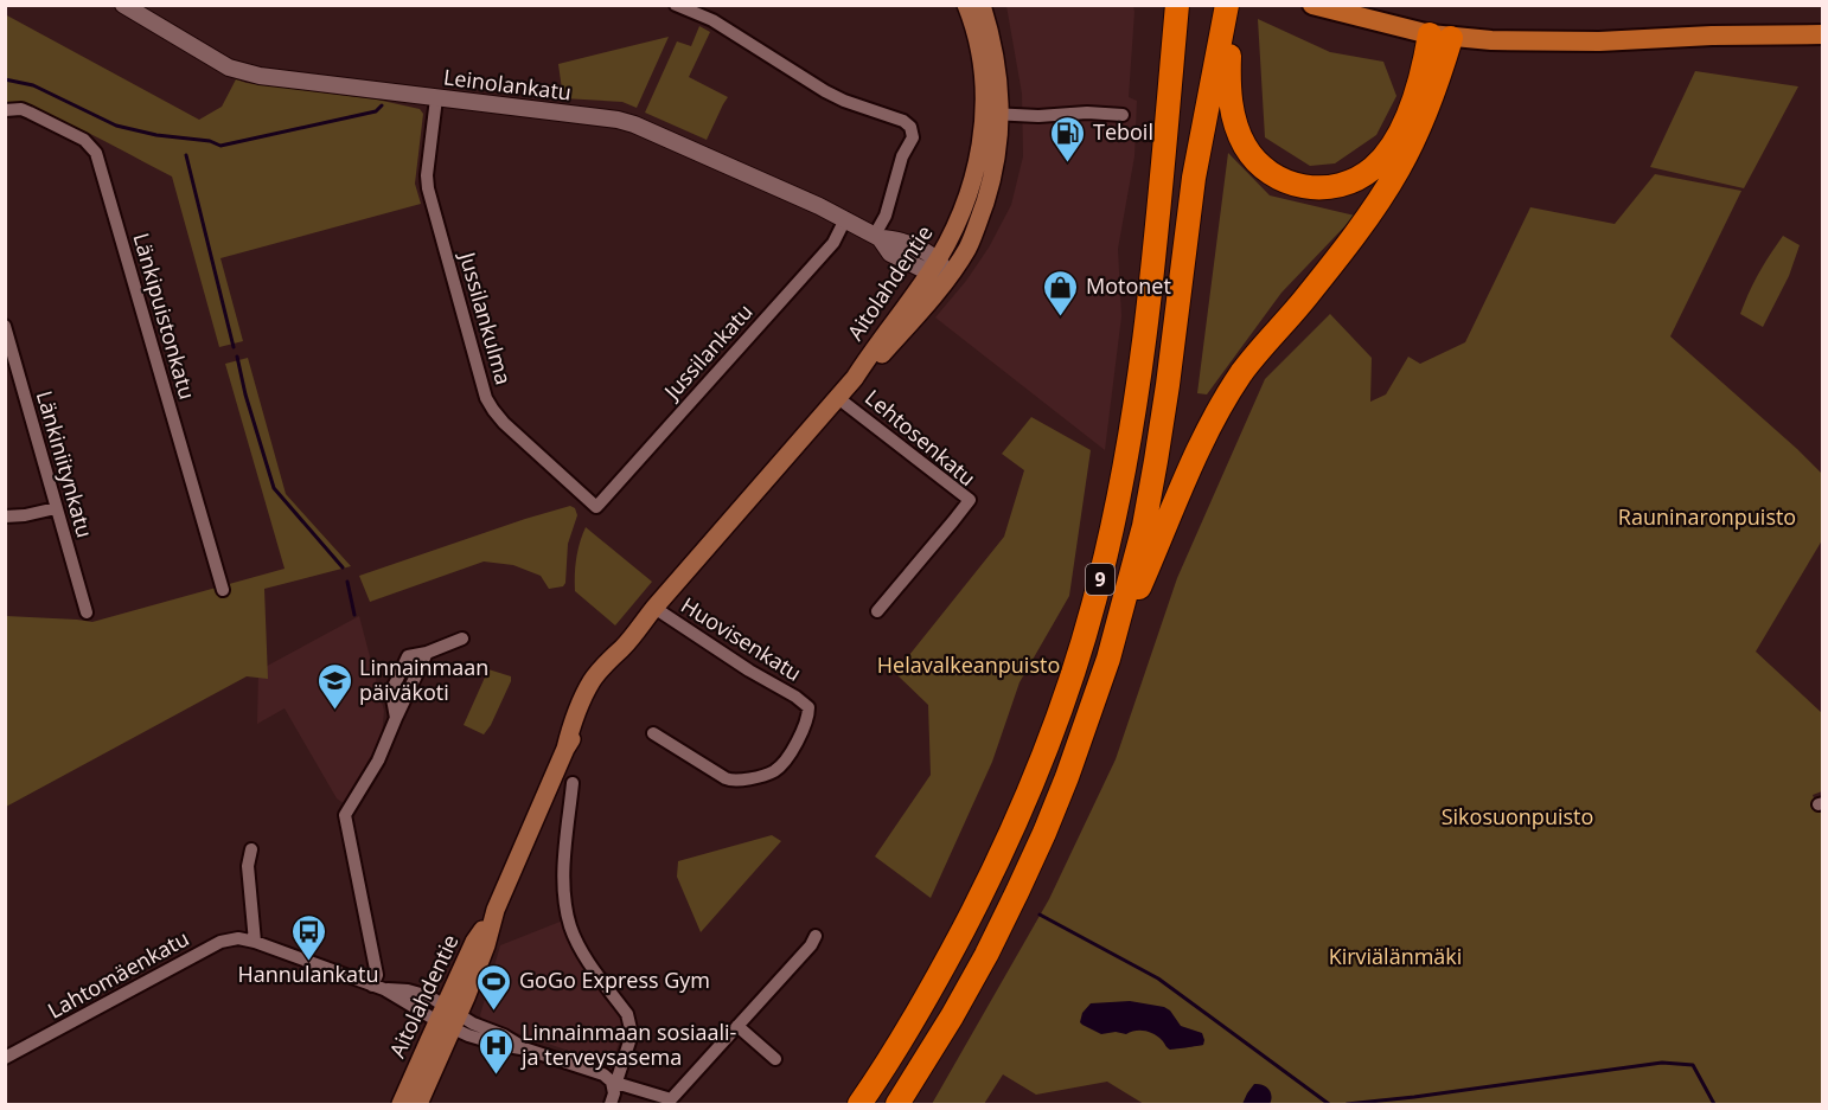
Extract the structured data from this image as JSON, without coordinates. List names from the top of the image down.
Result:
{
  "streets": {
    "highway": ["9"],
    "main road": ["Aitolahdentie"],
    "street": [
      "Leinolankatu",
      "Länkipuistonkatu",
      "Jussilankulma",
      "Jussilankatu",
      "Lehtosenkatu",
      "Länkiniitynkatu",
      "Huovisenkatu",
      "Lahtomäenkatu"
    ]
  },
  "crossings": [
    ["Leinolankatu", "Aitolahdentie"],
    ["Leinolankatu", "Jussilankulma"],
    ["Leinolankatu", "Jussilankatu"],
    ["Aitolahdentie", "Lehtosenkatu"],
    ["Aitolahdentie", "Huovisenkatu"],
    ["Jussilankulma", "Jussilankatu"]
  ],
  "parks": [
    "Rauninaronpuisto",
    "Helavalkeanpuisto",
    "Sikosuonpuisto",
    "Kirviälänmäki"
  ],
  "places": {
    "fuel station": ["Teboil"],
    "shop": ["Motonet"],
    "school or university": ["Linnainmaan päiväkoti"],
    "bus stop": ["Hannulankatu"],
    "sports": ["GoGo Express Gym"],
    "hospital": ["Linnainmaan sosiaali- ja terveysasema"]
  }
}
